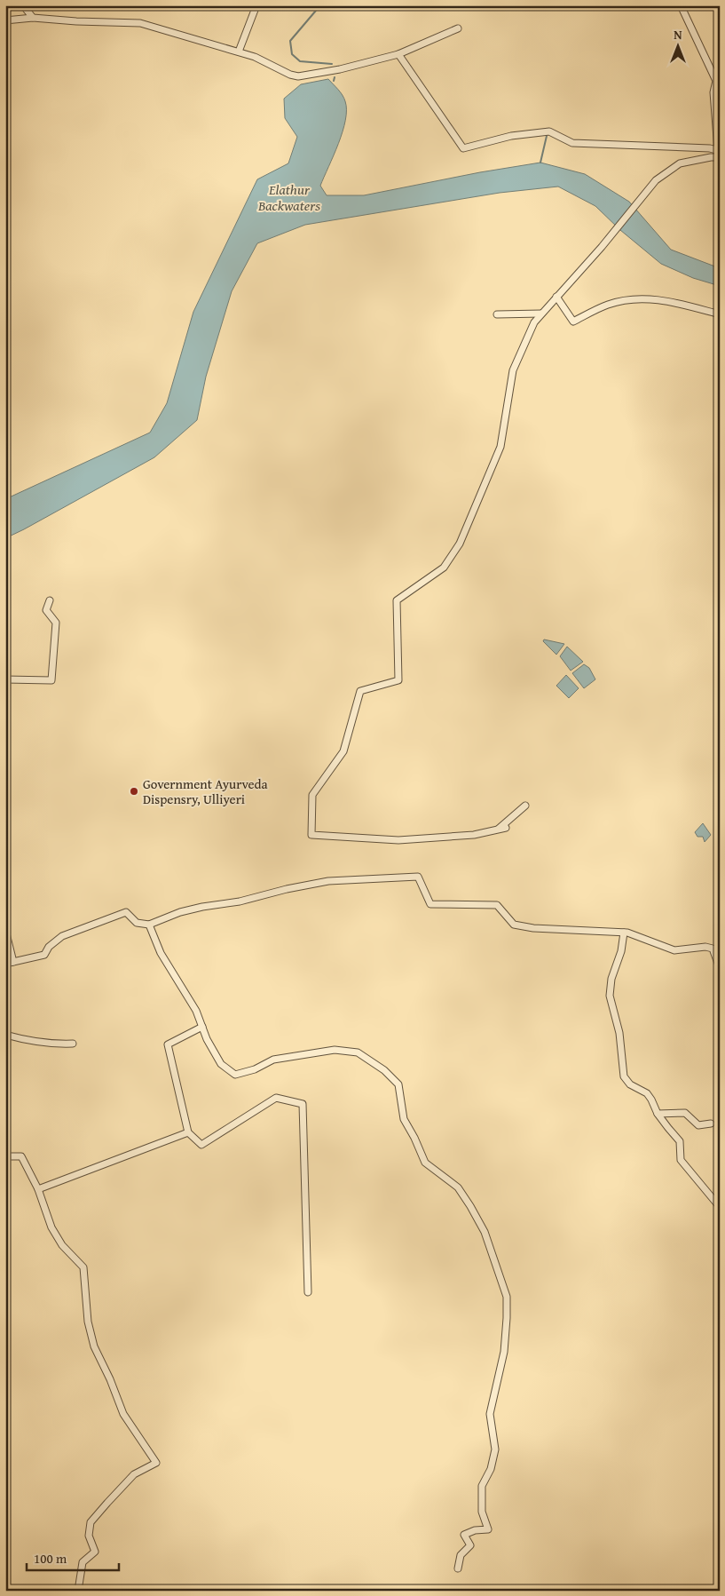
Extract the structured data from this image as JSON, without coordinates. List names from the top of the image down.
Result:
{
  "water": ["Elathur Backwaters"],
  "places": ["Government Ayurveda Dispensry, Ulliyeri"],
  "scale_bar": "100 m",
  "north": "top"
}
